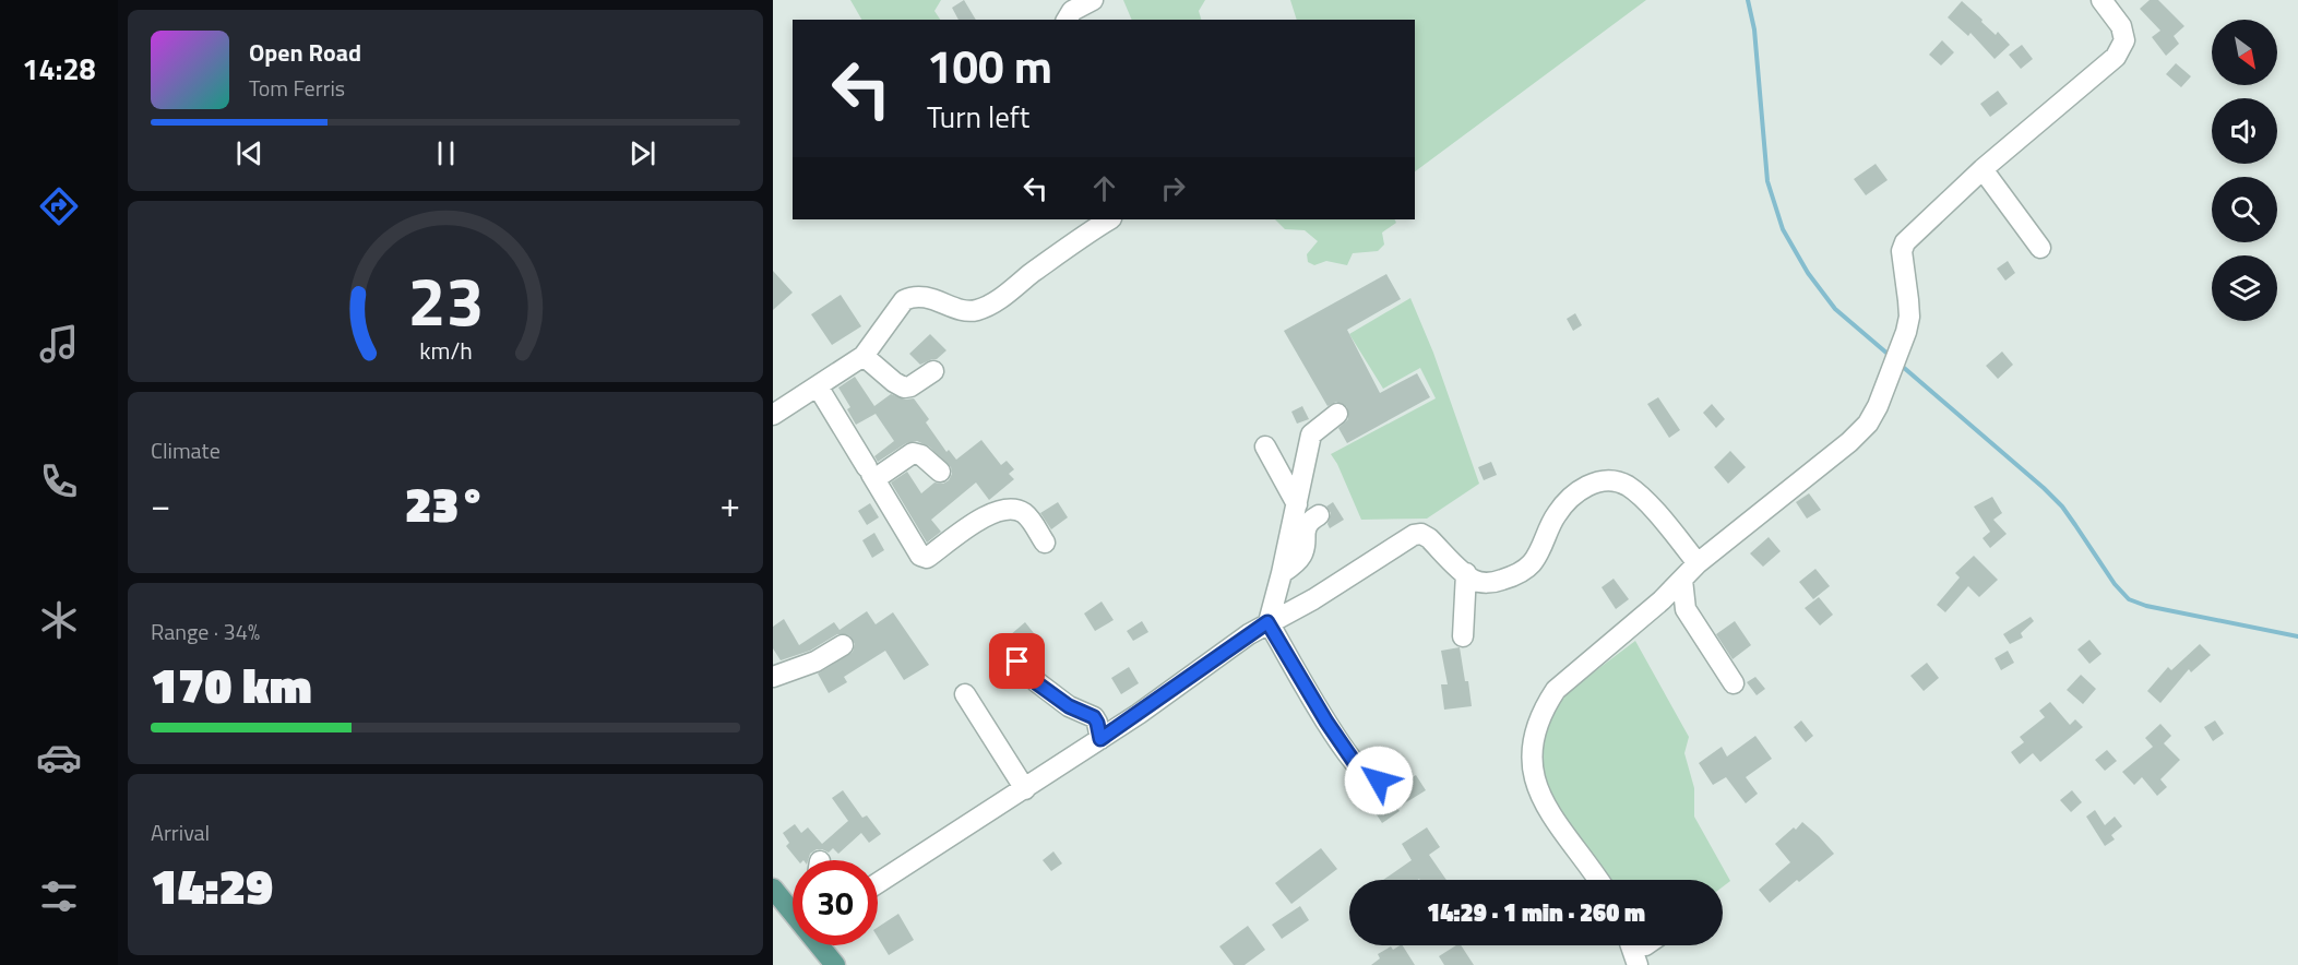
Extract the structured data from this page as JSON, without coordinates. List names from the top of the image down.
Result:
{
  "north": "bottom right",
  "page": {
    "tabs": "14:28",
    "turn": ["100 m", "Turn left"],
    "song": ["Open Road", "Tom Ferris"],
    "tile": [
      "Climate",
      ["Range · 34%", "170 km"],
      ["Arrival", "14:29"]
    ],
    "heat": ["−", "23°", "+"],
    "limit": "30",
    "trip": "14:29 · 1 min · 260 m",
    "gauge": ["23", "km/h"]
  }
}
